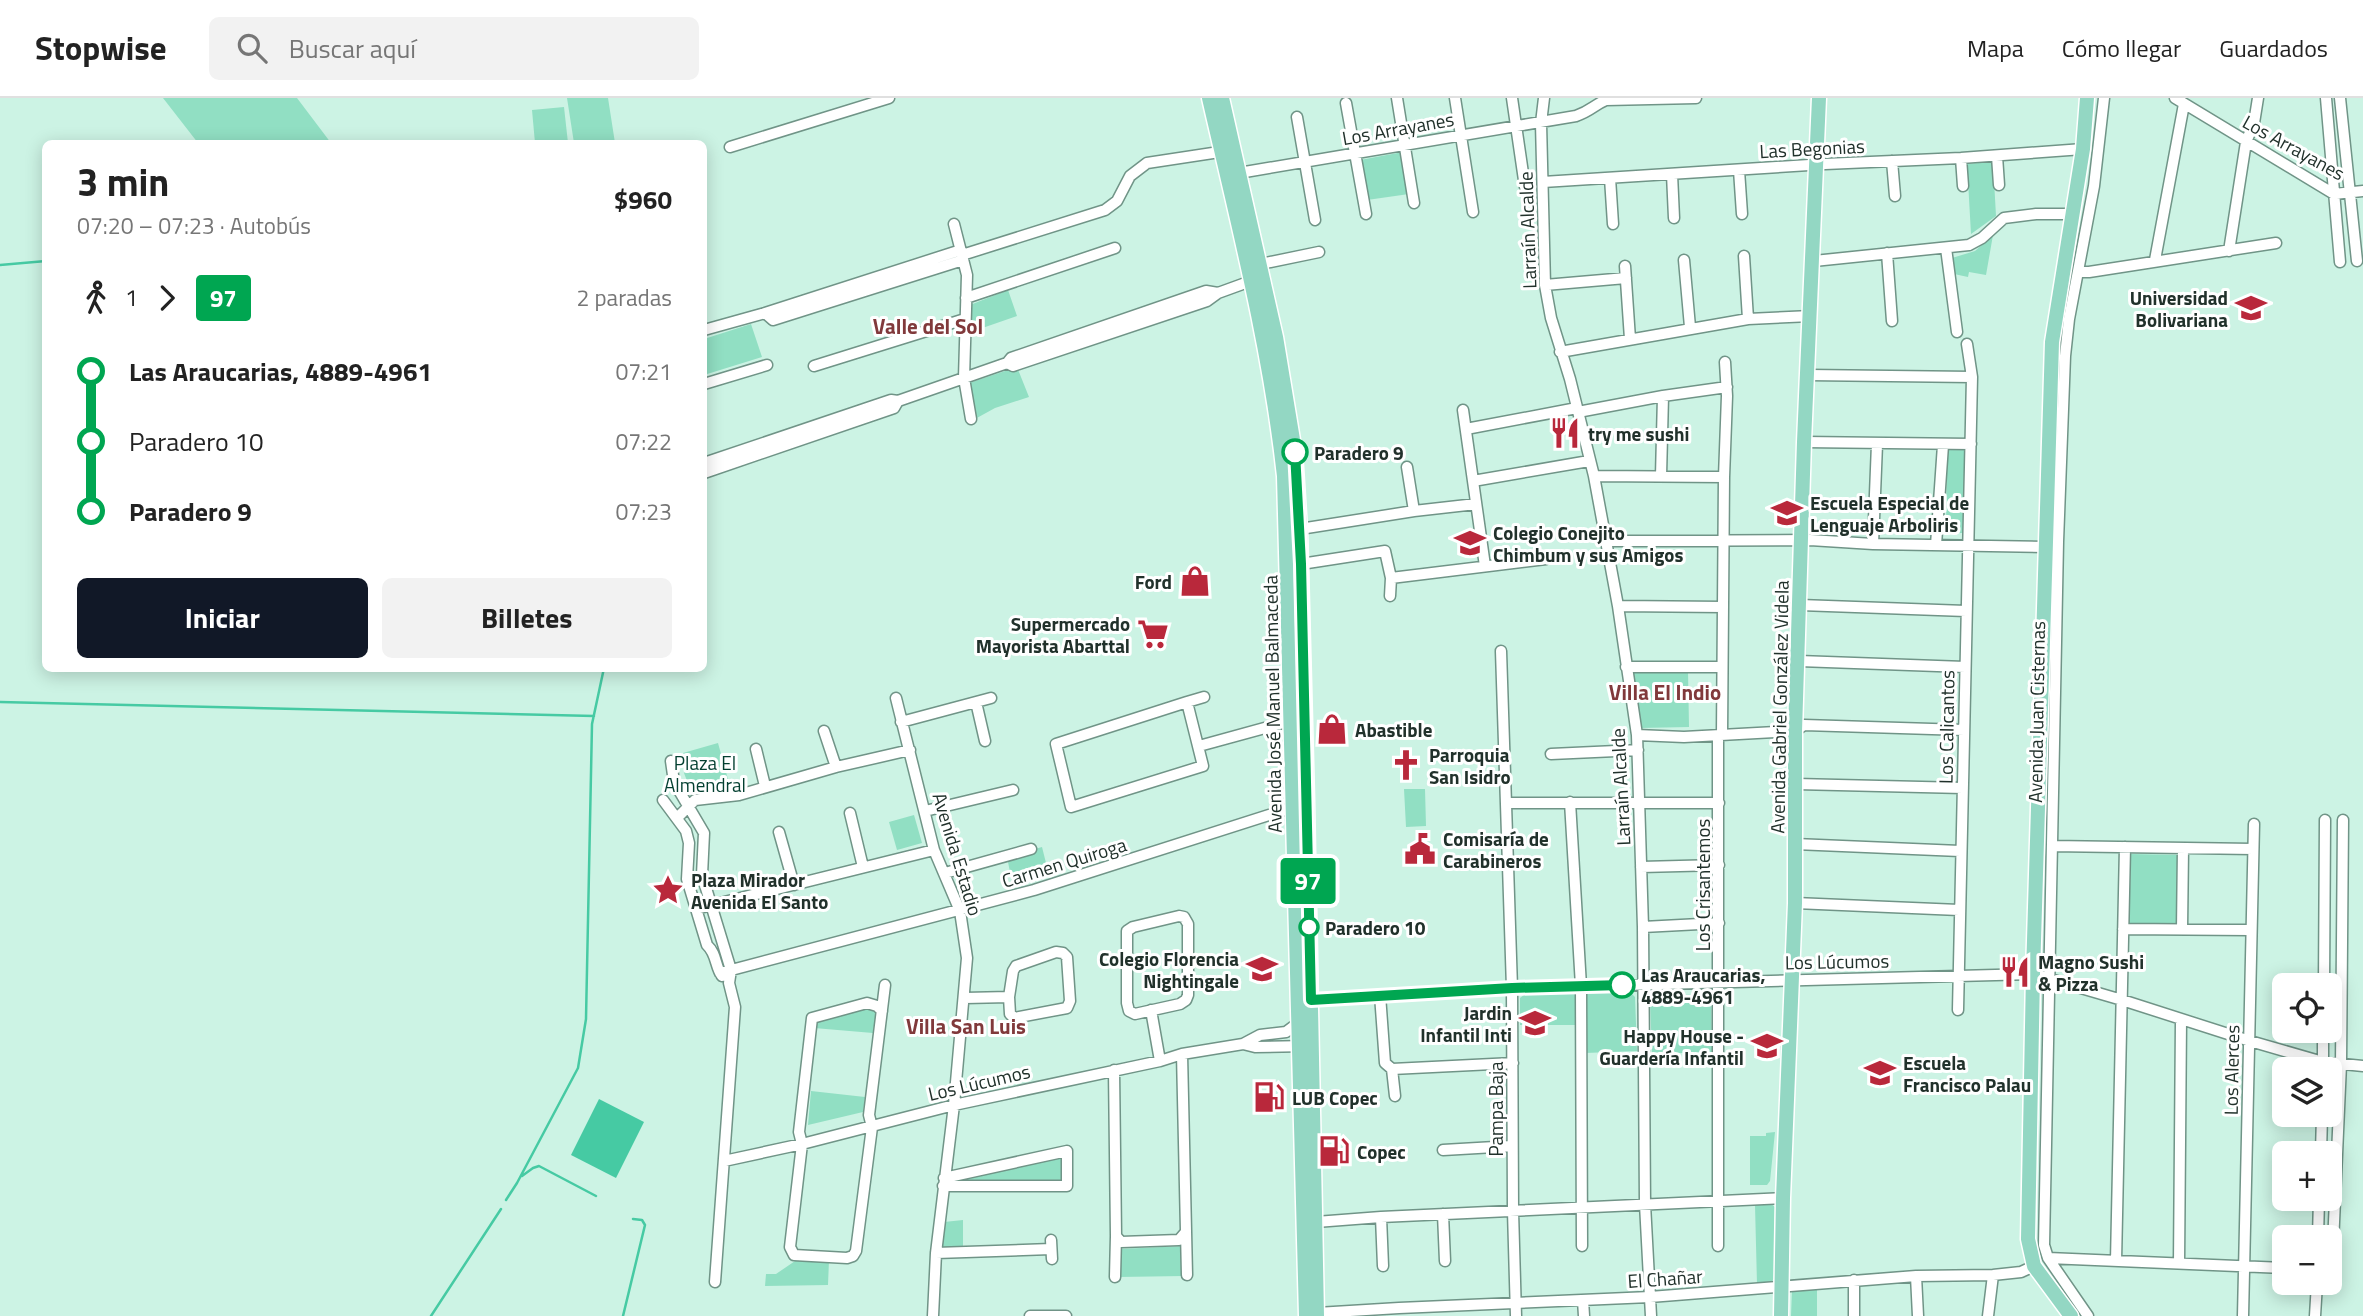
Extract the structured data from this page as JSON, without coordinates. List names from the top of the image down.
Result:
{
  "streets": {
    "main road": ["Avenida José Manuel Balmaceda", "Avenida Gabriel González Videla", "Avenida Juan Cisternas"],
    "street": [
      "Los Arrayanes",
      "Las Begonias",
      "Larraín Alcalde",
      "Los Calicantos",
      "Avenida Estadio",
      "Carmen Quiroga",
      "Los Crisantemos",
      "Los Lúcumos",
      "Los Alerces",
      "Pampa Baja",
      "El Chañar"
    ]
  },
  "crossings": [
    ["Los Arrayanes", "Larraín Alcalde"],
    ["Los Arrayanes", "Avenida José Manuel Balmaceda"],
    ["Las Begonias", "Larraín Alcalde"],
    ["Las Begonias", "Avenida Gabriel González Videla"],
    ["Las Begonias", "Avenida Juan Cisternas"],
    ["Larraín Alcalde", "Los Lúcumos"],
    ["Larraín Alcalde", "El Chañar"],
    ["Avenida José Manuel Balmaceda", "Carmen Quiroga"],
    ["Avenida José Manuel Balmaceda", "Los Lúcumos"],
    ["Avenida José Manuel Balmaceda", "El Chañar"],
    ["Avenida Gabriel González Videla", "Los Lúcumos"],
    ["Avenida Gabriel González Videla", "El Chañar"],
    ["Avenida Juan Cisternas", "Los Lúcumos"],
    ["Avenida Juan Cisternas", "El Chañar"],
    ["Los Calicantos", "Los Lúcumos"],
    ["Avenida Estadio", "Carmen Quiroga"],
    ["Avenida Estadio", "Los Lúcumos"],
    ["Los Crisantemos", "Los Lúcumos"],
    ["Los Lúcumos", "Los Alerces"],
    ["Los Lúcumos", "Pampa Baja"],
    ["Pampa Baja", "El Chañar"]
  ],
  "districts": ["Valle del Sol", "Villa El Indio", "Villa San Luis"],
  "parks": ["Plaza El Almendral"],
  "places": {
    "school or university": [
      "Universidad Bolivariana",
      "Escuela Especial de Lenguaje Arboliris",
      "Colegio Conejito Chimbum y sus Amigos",
      "Colegio Florencia Nightingale",
      "Jardin Infantil Inti",
      "Happy House - Guardería Infantil",
      "Escuela Francisco Palau"
    ],
    "restaurant": ["try me sushi", "Magno Sushi & Pizza"],
    "other": ["Paradero 9", "Paradero 10", "Las Araucarias, 4889-4961"],
    "shop": ["Ford", "Abastible"],
    "supermarket": ["Supermercado Mayorista Abarttal"],
    "church": ["Parroquia San Isidro"],
    "public building": ["Comisaría de Carabineros"],
    "place": ["Plaza Mirador Avenida El Santo"],
    "fuel station": ["LUB Copec", "Copec"]
  },
  "lines": ["bus line 97"],
  "page": {
    "header": "Stopwise",
    "search": "Buscar aquí",
    "nav": ["Mapa", "Cómo llegar", "Guardados"],
    "on_map": "97",
    "heading": ["3 min", "07:20 – 07:23 · Autobús", "$960"],
    "legs": ["1", "97", "2 paradas"],
    "list": [
      {
        "name": "Las Araucarias, 4889-4961",
        "value": "07:21"
      },
      {
        "name": "Paradero 10",
        "value": "07:22"
      },
      {
        "name": "Paradero 9",
        "value": "07:23"
      }
    ],
    "buttons": ["Iniciar", "Billetes"],
    "map_buttons": ["+", "−"]
  }
}
